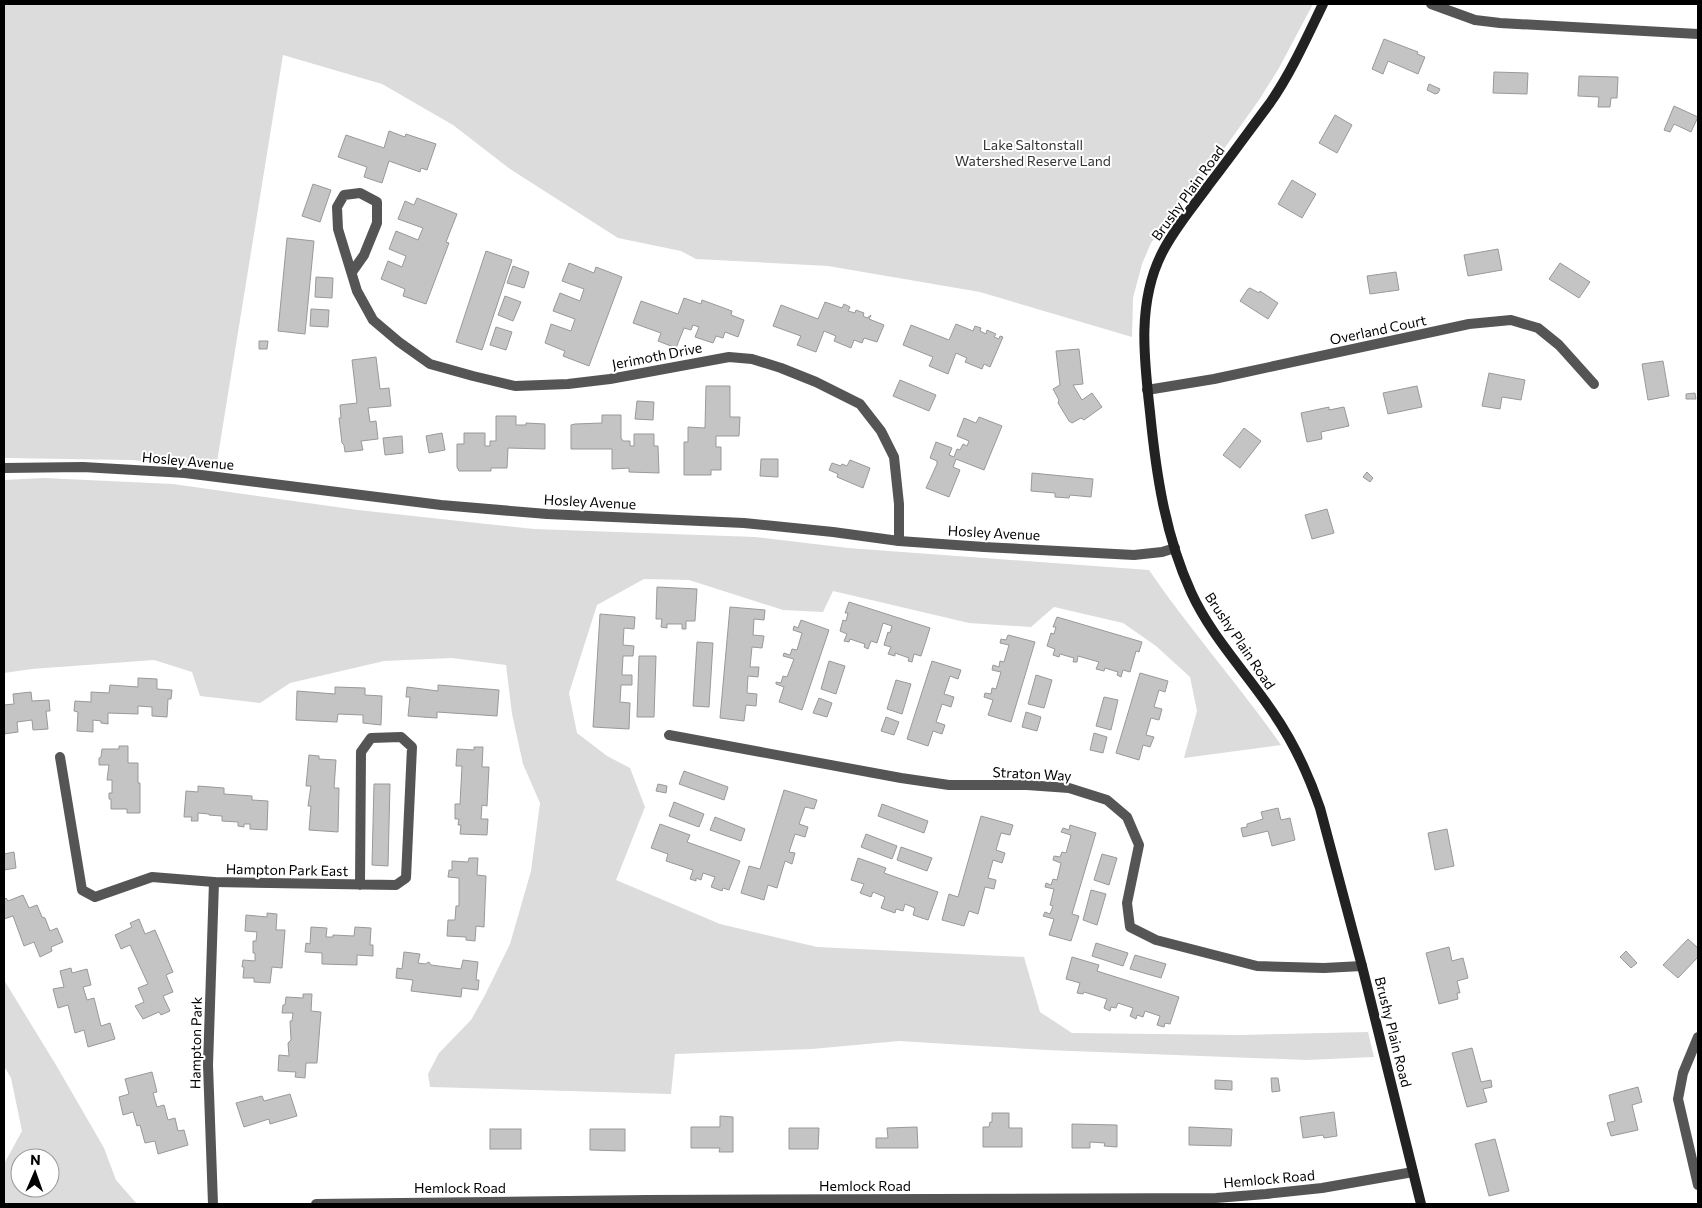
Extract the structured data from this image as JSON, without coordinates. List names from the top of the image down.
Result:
{
  "streets": {
    "main road": ["Brushy Plain Road"],
    "street": [
      "Overland Court",
      "Jerimoth Drive",
      "Hosley Avenue",
      "Straton Way",
      "Hampton Park East",
      "Hampton Park",
      "Hemlock Road"
    ]
  },
  "crossings": [
    ["Brushy Plain Road", "Overland Court"],
    ["Brushy Plain Road", "Hosley Avenue"],
    ["Brushy Plain Road", "Straton Way"],
    ["Brushy Plain Road", "Hemlock Road"],
    ["Jerimoth Drive", "Hosley Avenue"],
    ["Hampton Park East", "Hampton Park"]
  ],
  "parks": ["Lake Saltonstall Watershed Reserve Land"],
  "north": "top"
}
